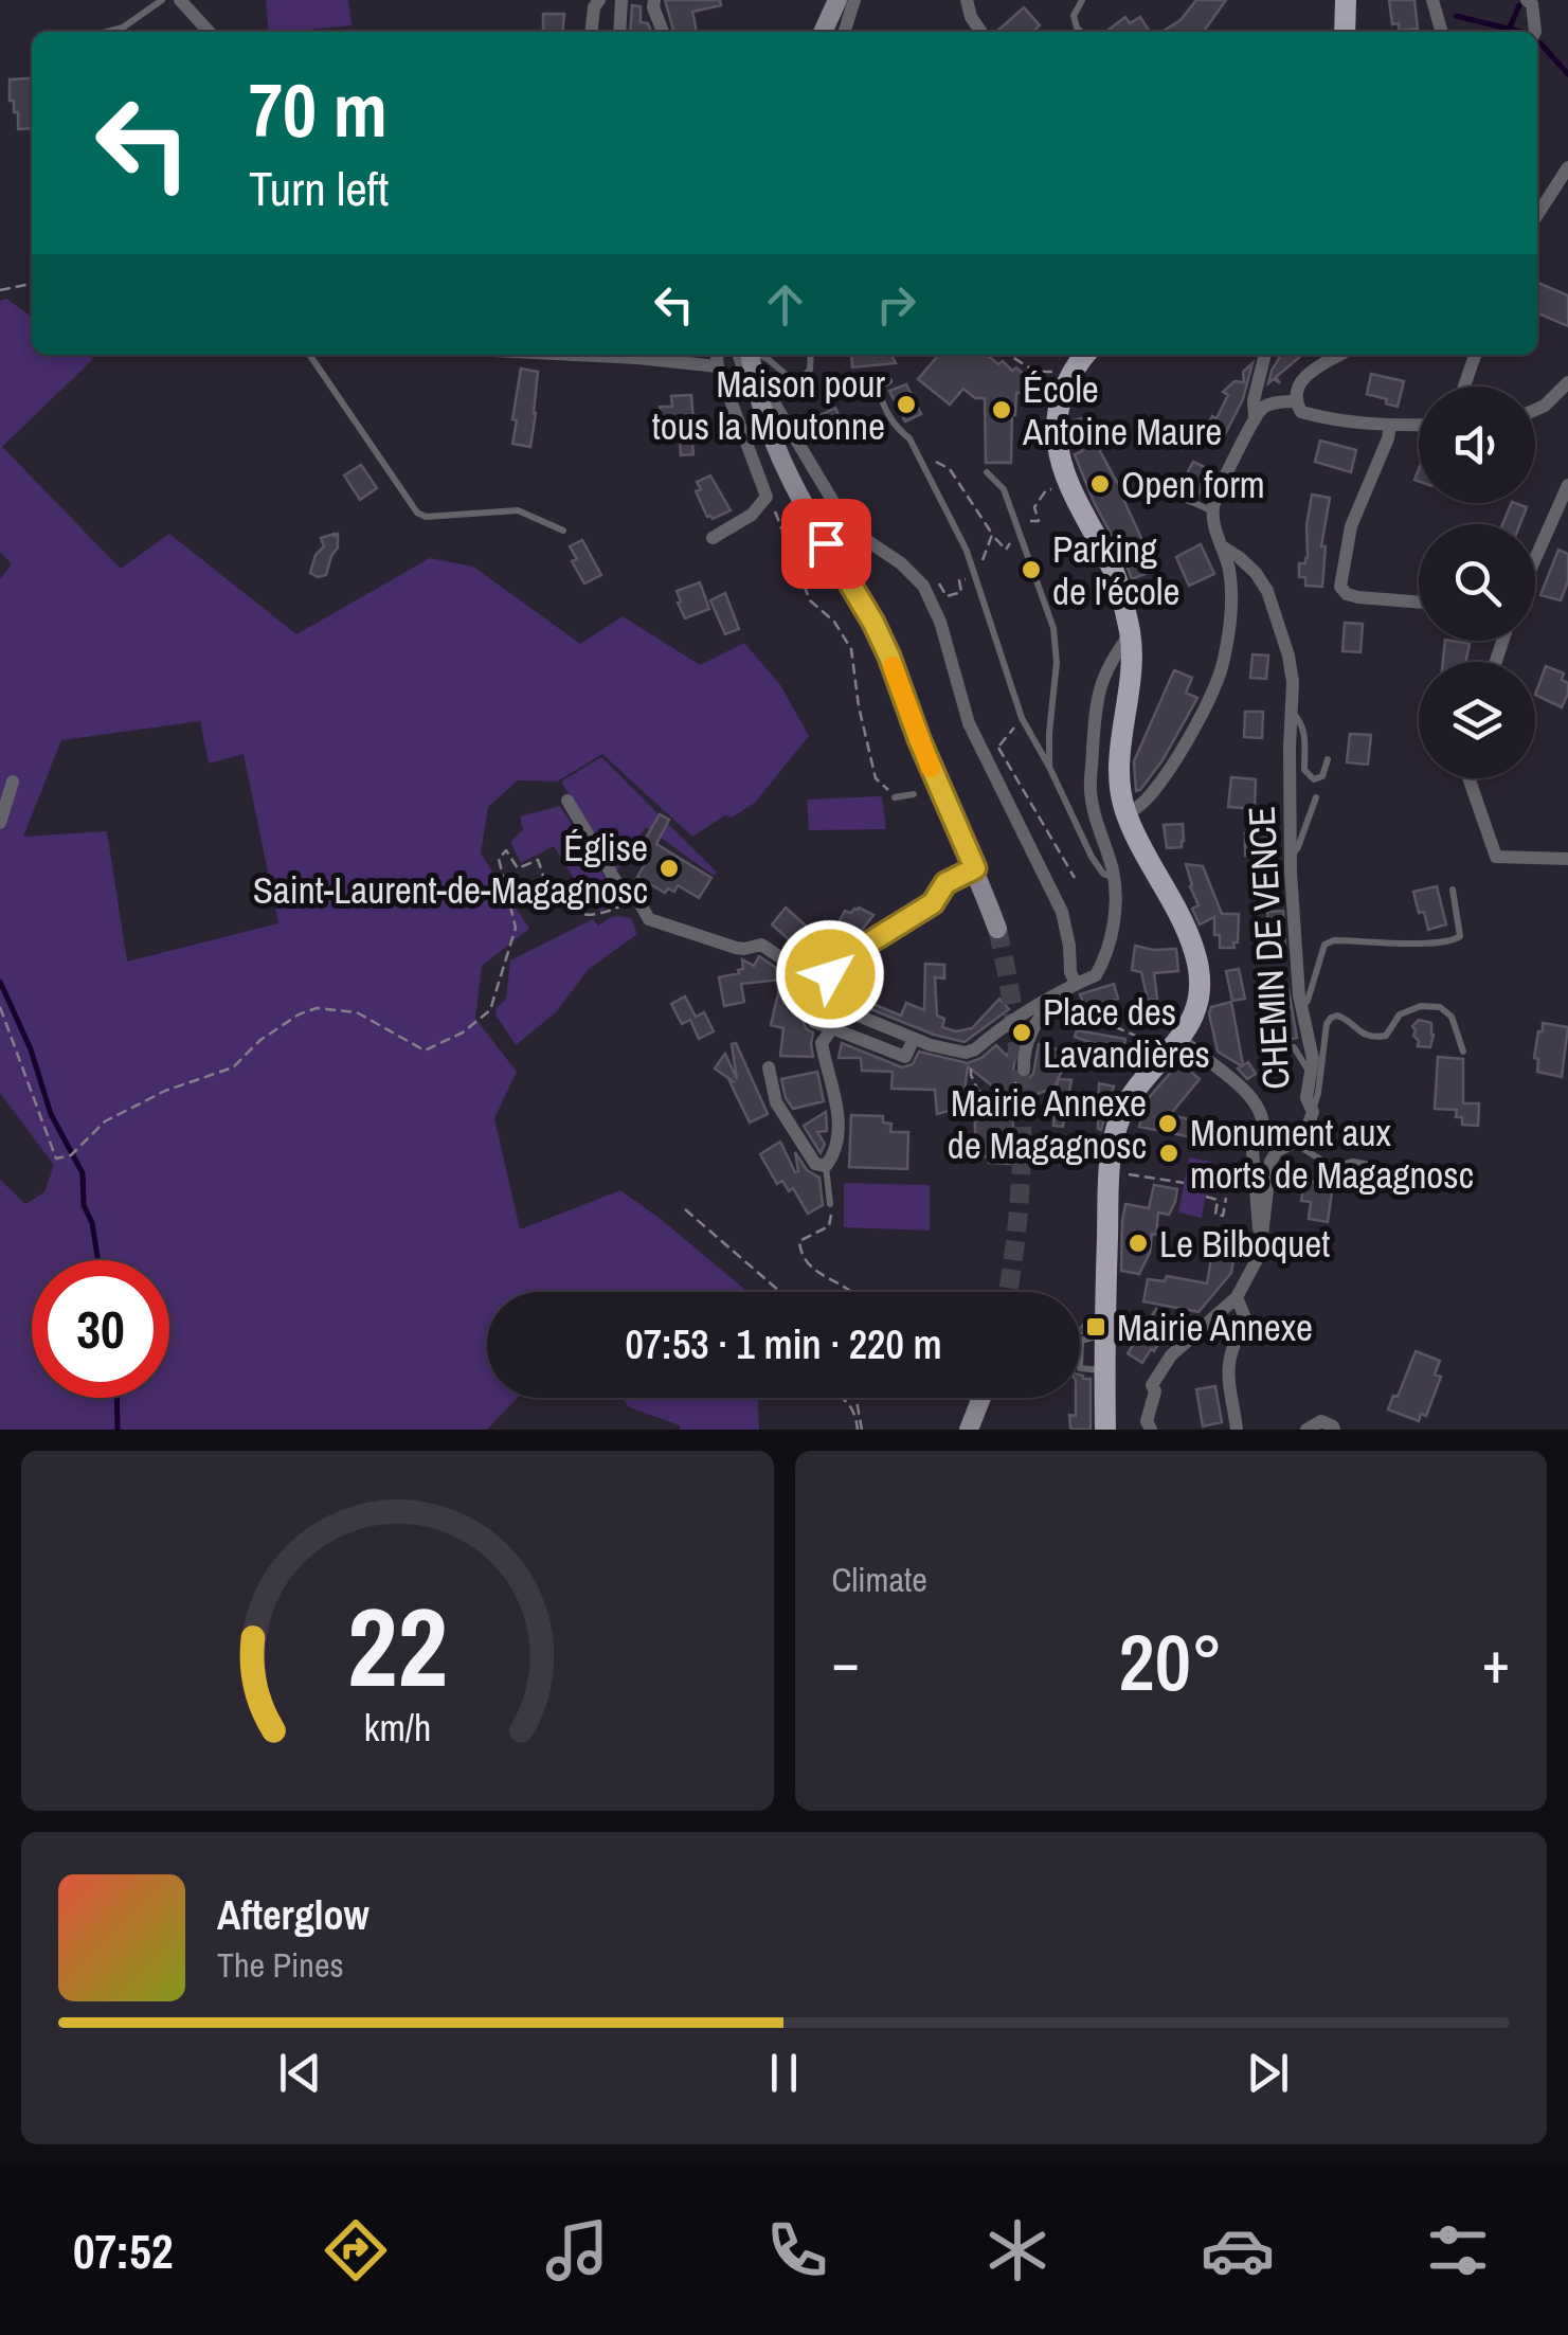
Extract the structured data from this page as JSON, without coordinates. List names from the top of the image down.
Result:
{
  "streets": {
    "street": ["CHEMIN DE VENCE"]
  },
  "places": {
    "other": [
      "Maison pour tous la Moutonne",
      "École Antoine Maure",
      "Open form",
      "Parking de l'école",
      "Église Saint-Laurent-de-Magagnosc",
      "Place des Lavandières",
      "Mairie Annexe de Magagnosc",
      "Monument aux morts de Magagnosc",
      "Le Bilboquet"
    ],
    "transit": ["Mairie Annexe"]
  },
  "page": {
    "turn": ["70 m", "Turn left"],
    "limit": "30",
    "trip": "07:53 · 1 min · 220 m",
    "tile": "Climate",
    "heat": ["−", "20°", "+"],
    "song": ["Afterglow", "The Pines"],
    "tabs": "07:52",
    "gauge": ["22", "km/h"]
  }
}
